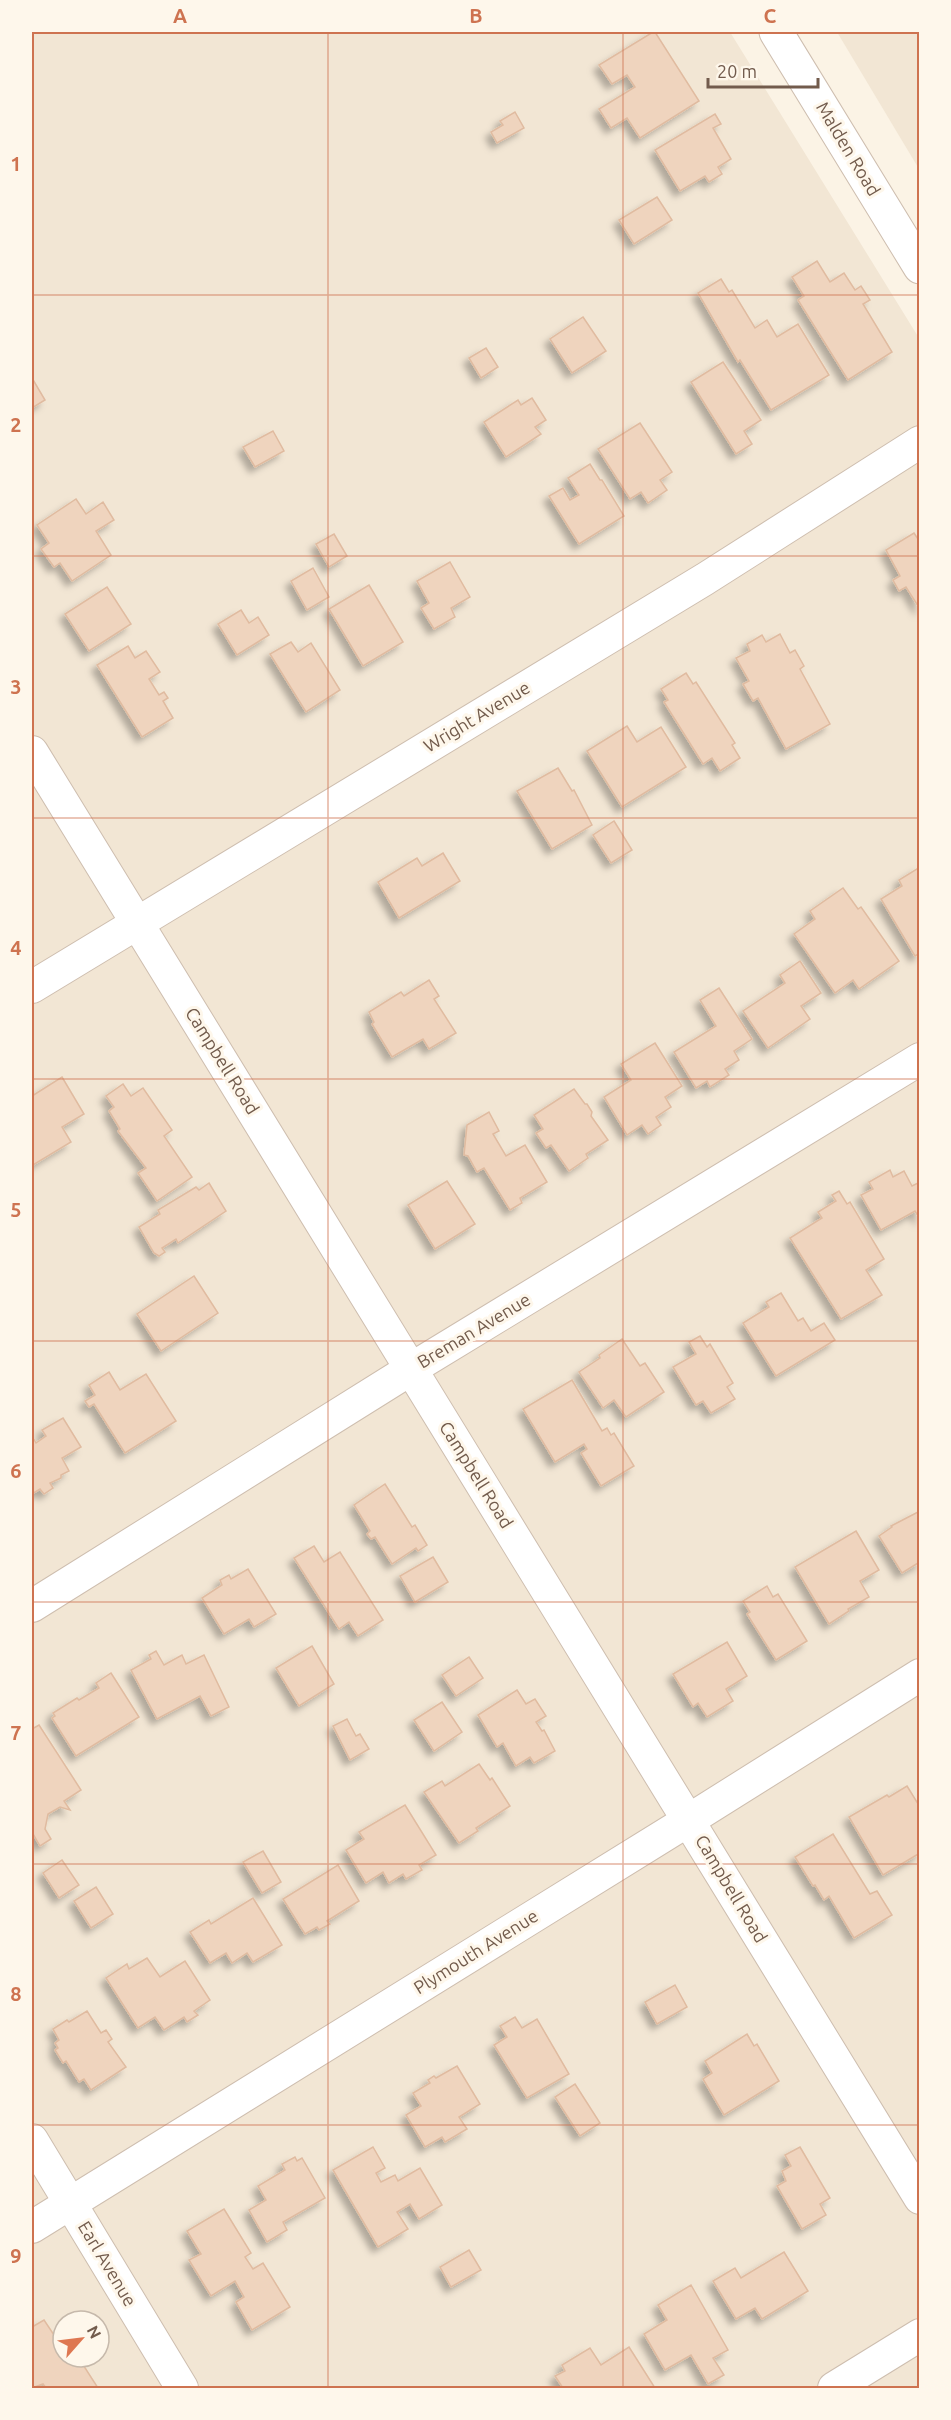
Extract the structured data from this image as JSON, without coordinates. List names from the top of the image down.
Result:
{
  "streets": {
    "street": [
      "Malden Road",
      "Wright Avenue",
      "Campbell Road",
      "Breman Avenue",
      "Plymouth Avenue",
      "Earl Avenue"
    ]
  },
  "crossings": [
    ["Wright Avenue", "Campbell Road"],
    ["Campbell Road", "Breman Avenue"],
    ["Campbell Road", "Plymouth Avenue"],
    ["Plymouth Avenue", "Earl Avenue"]
  ],
  "scale_bar": "20 m",
  "north": "top right",
  "grid": {
    "columns": ["A", "B", "C"],
    "rows": [
      "1",
      "2",
      "3",
      "4",
      "5",
      "6",
      "7",
      "8",
      "9"
    ]
  }
}
